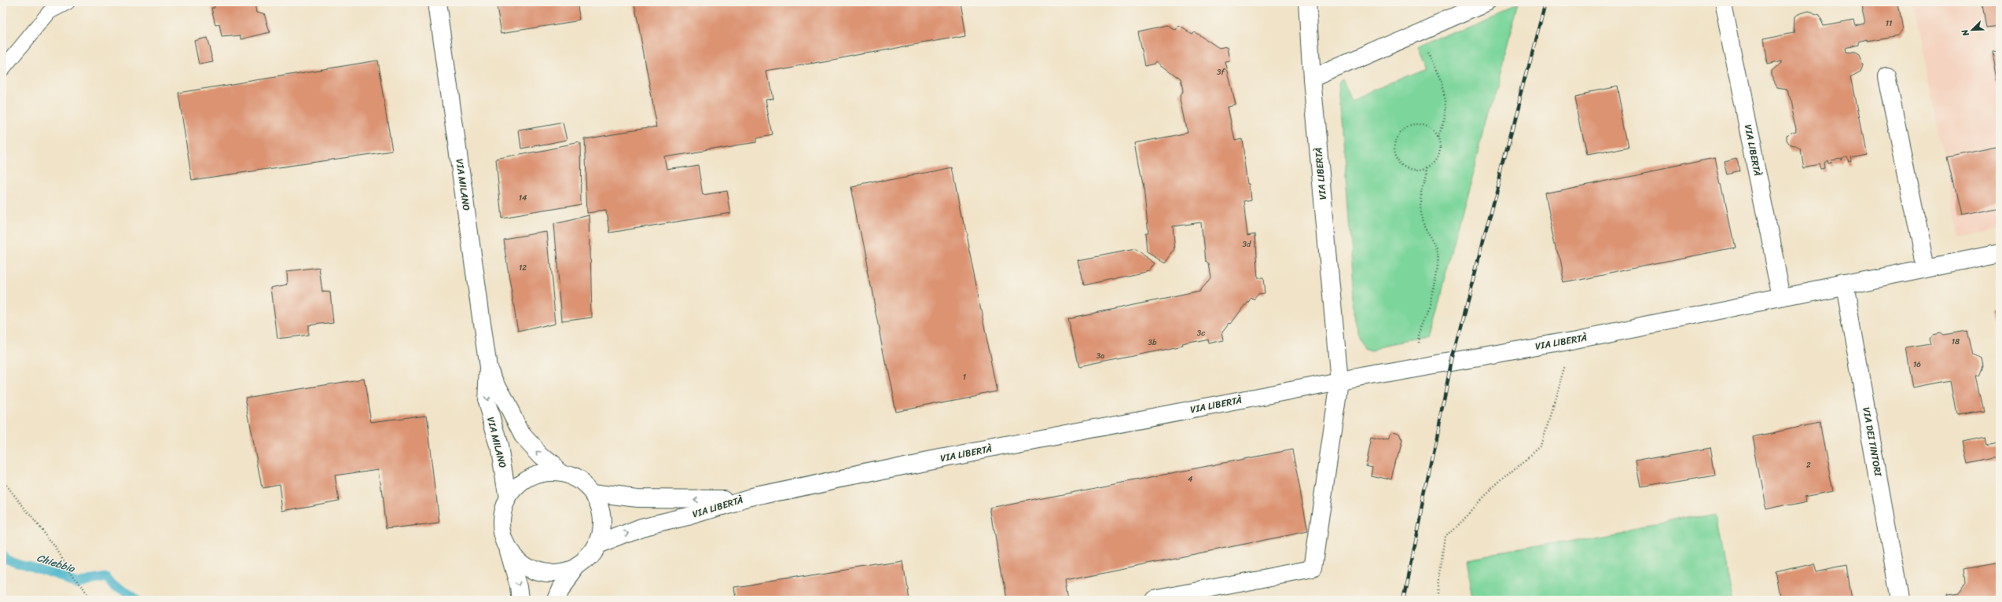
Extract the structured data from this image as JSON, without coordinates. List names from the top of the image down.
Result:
{
  "streets": {
    "street": ["VIA LIBERTÀ", "VIA MILANO", "VIA DEI TINTORI"]
  },
  "crossings": [
    ["VIA LIBERTÀ", "VIA MILANO"],
    ["VIA LIBERTÀ", "VIA DEI TINTORI"]
  ],
  "water": ["Chiebbia"],
  "house_numbers": [
    "11",
    "3f",
    "14",
    "3d",
    "12",
    "3c",
    "18",
    "3b",
    "3a",
    "16",
    "1",
    "2",
    "4"
  ],
  "north": "bottom left"
}
